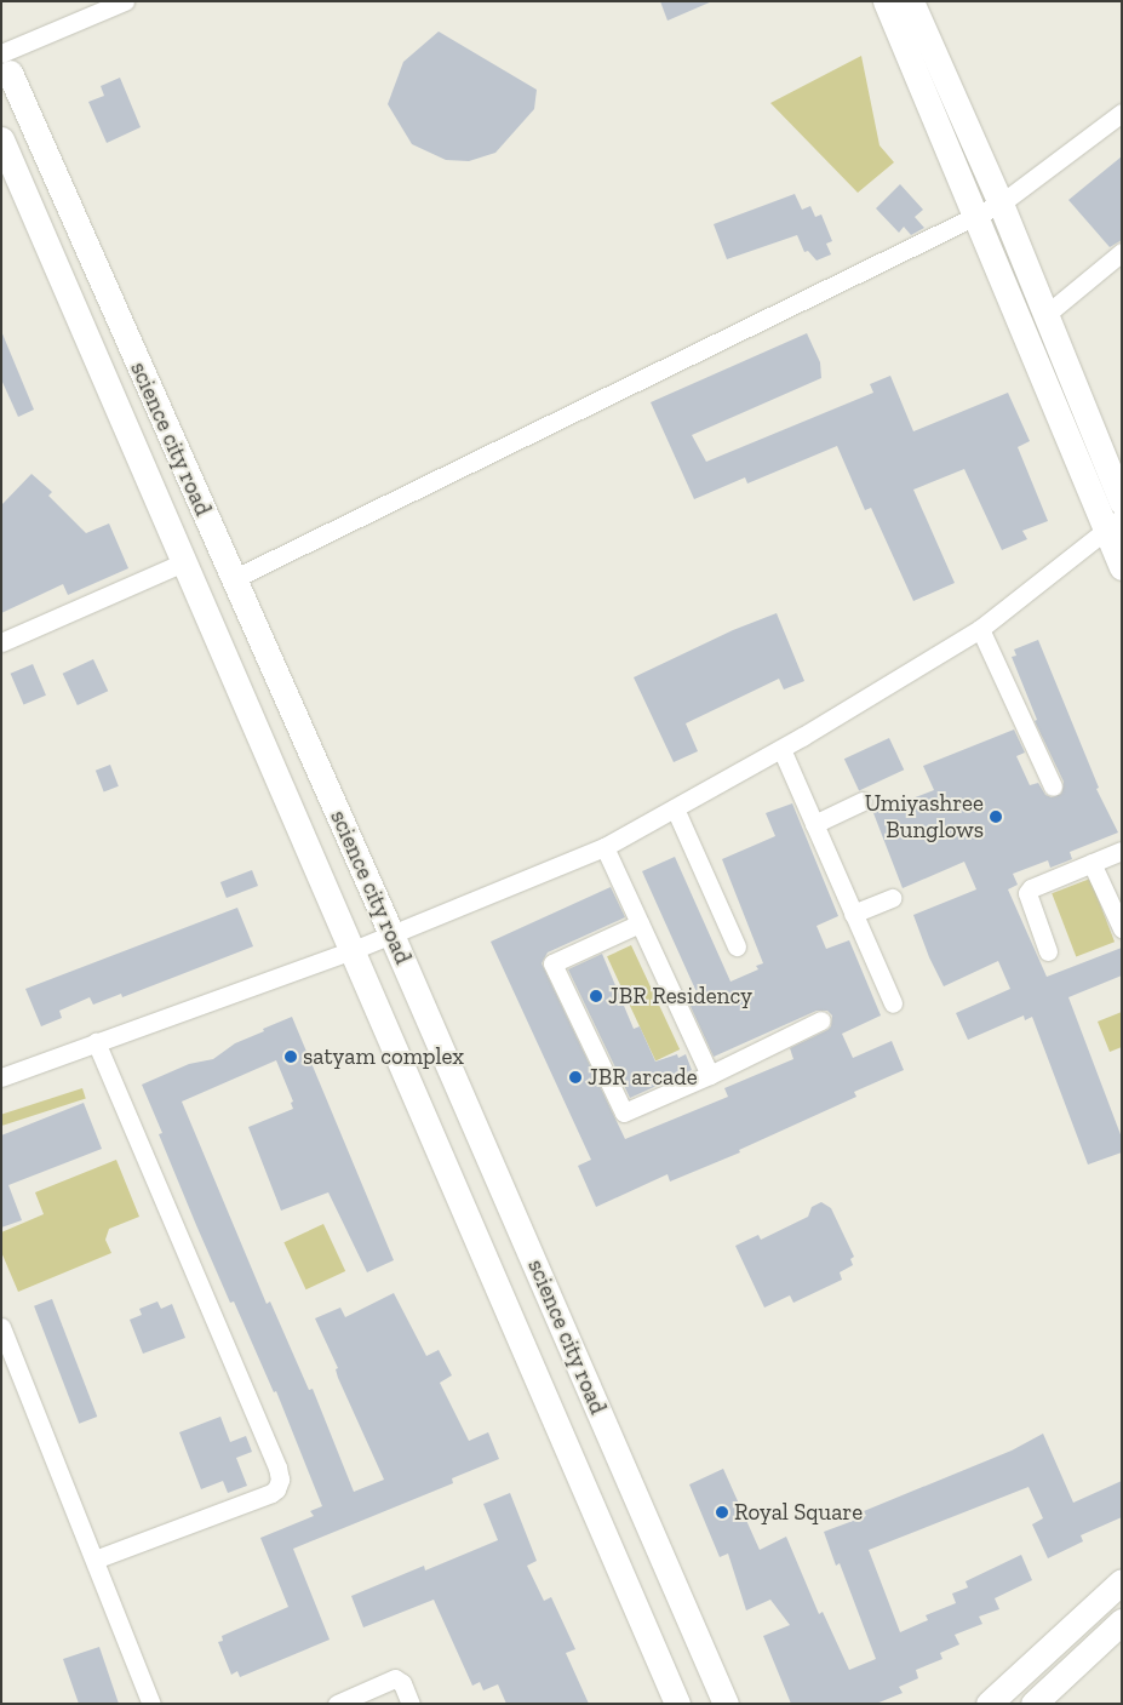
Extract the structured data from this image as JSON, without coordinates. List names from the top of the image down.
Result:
{
  "streets": {
    "main road": ["science city road"]
  },
  "places": [
    "Umiyashree Bunglows",
    "JBR Residency",
    "satyam complex",
    "JBR arcade",
    "Royal Square"
  ]
}
